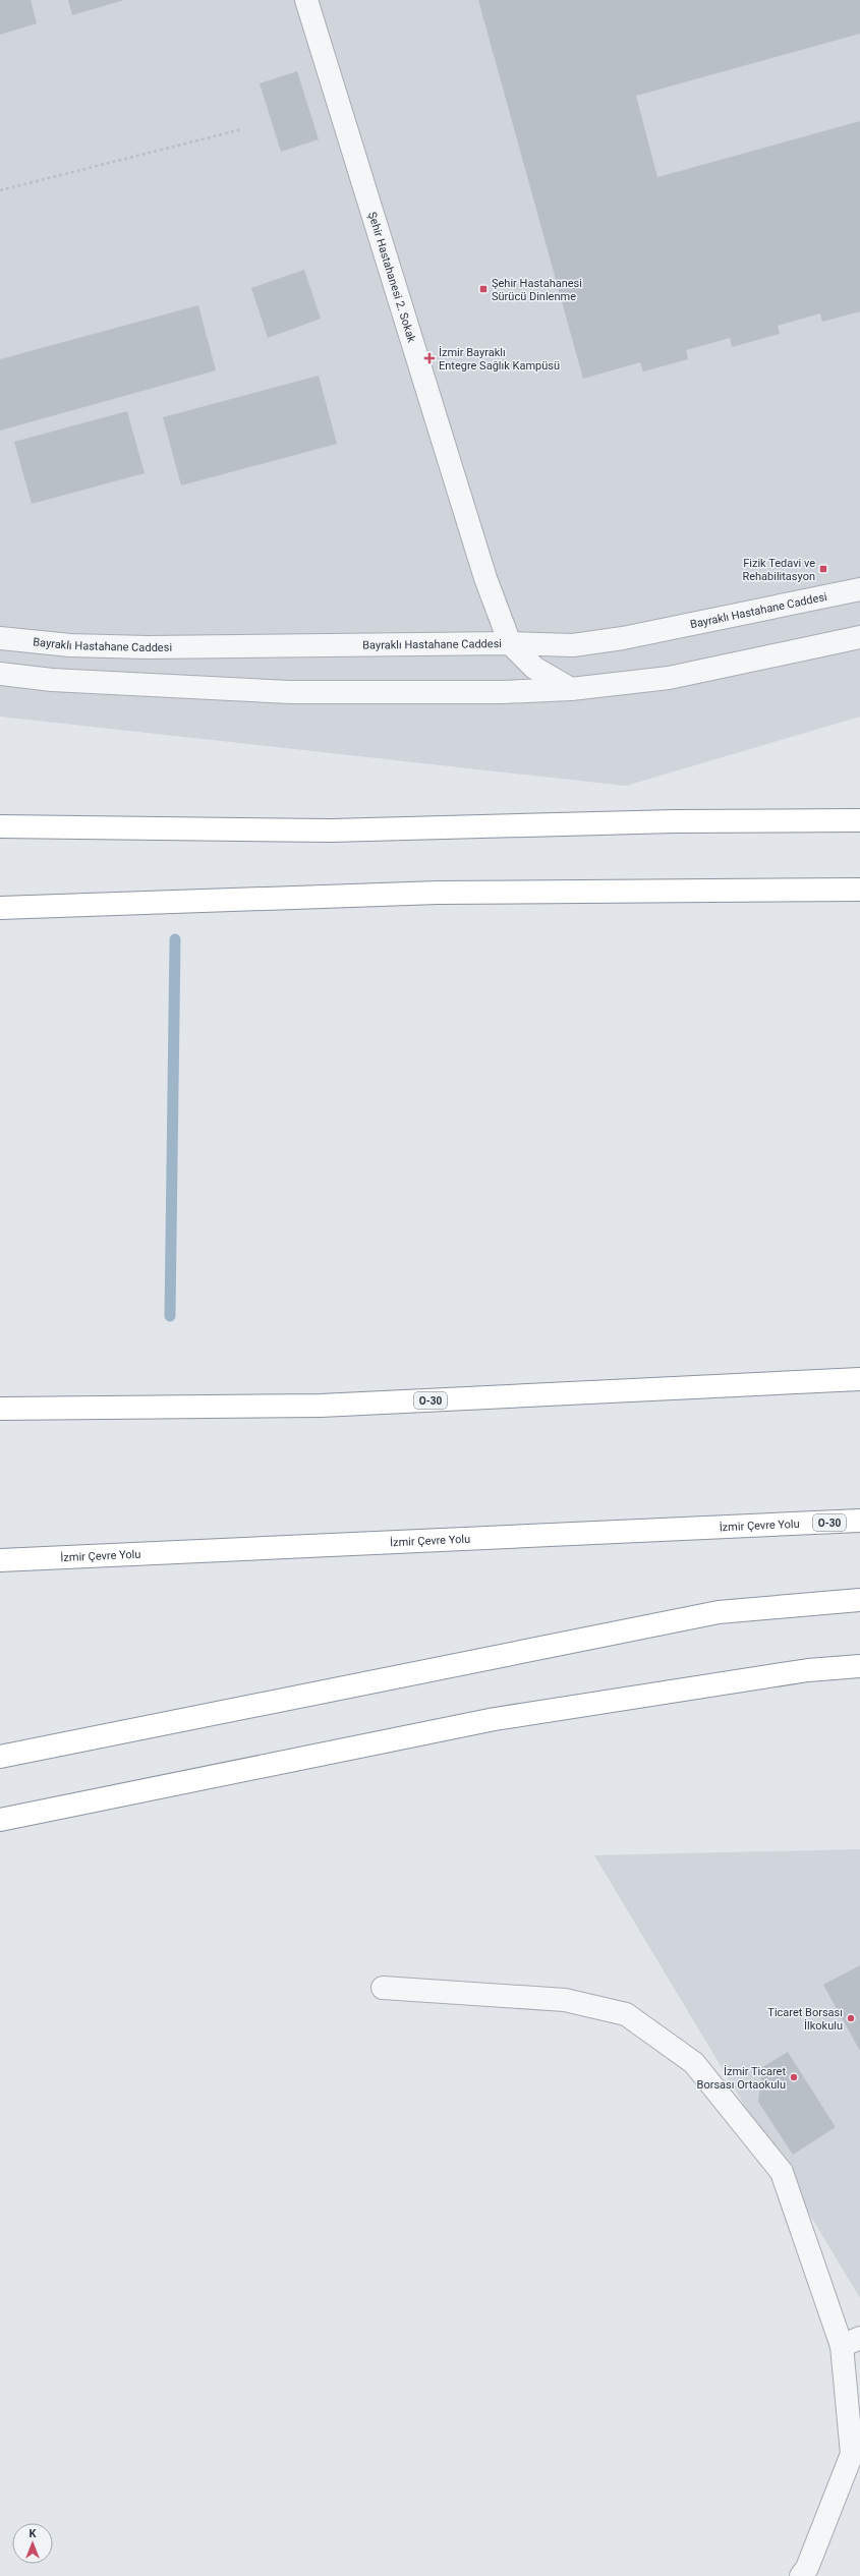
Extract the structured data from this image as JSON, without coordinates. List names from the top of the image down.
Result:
{
  "streets": {
    "highway": ["O-30", "İzmir Çevre Yolu"],
    "street": ["Şehir Hastahanesi 2. Sokak", "Bayraklı Hastahane Caddesi"]
  },
  "crossings": [
    ["Şehir Hastahanesi 2. Sokak", "Bayraklı Hastahane Caddesi"]
  ],
  "places": {
    "transit": ["Şehir Hastahanesi Sürücü Dinlenme", "Fizik Tedavi ve Rehabilitasyon"],
    "health": ["İzmir Bayraklı Entegre Sağlık Kampüsü"],
    "other": ["Ticaret Borsası İlkokulu", "İzmir Ticaret Borsası Ortaokulu"]
  },
  "north": "top"
}
